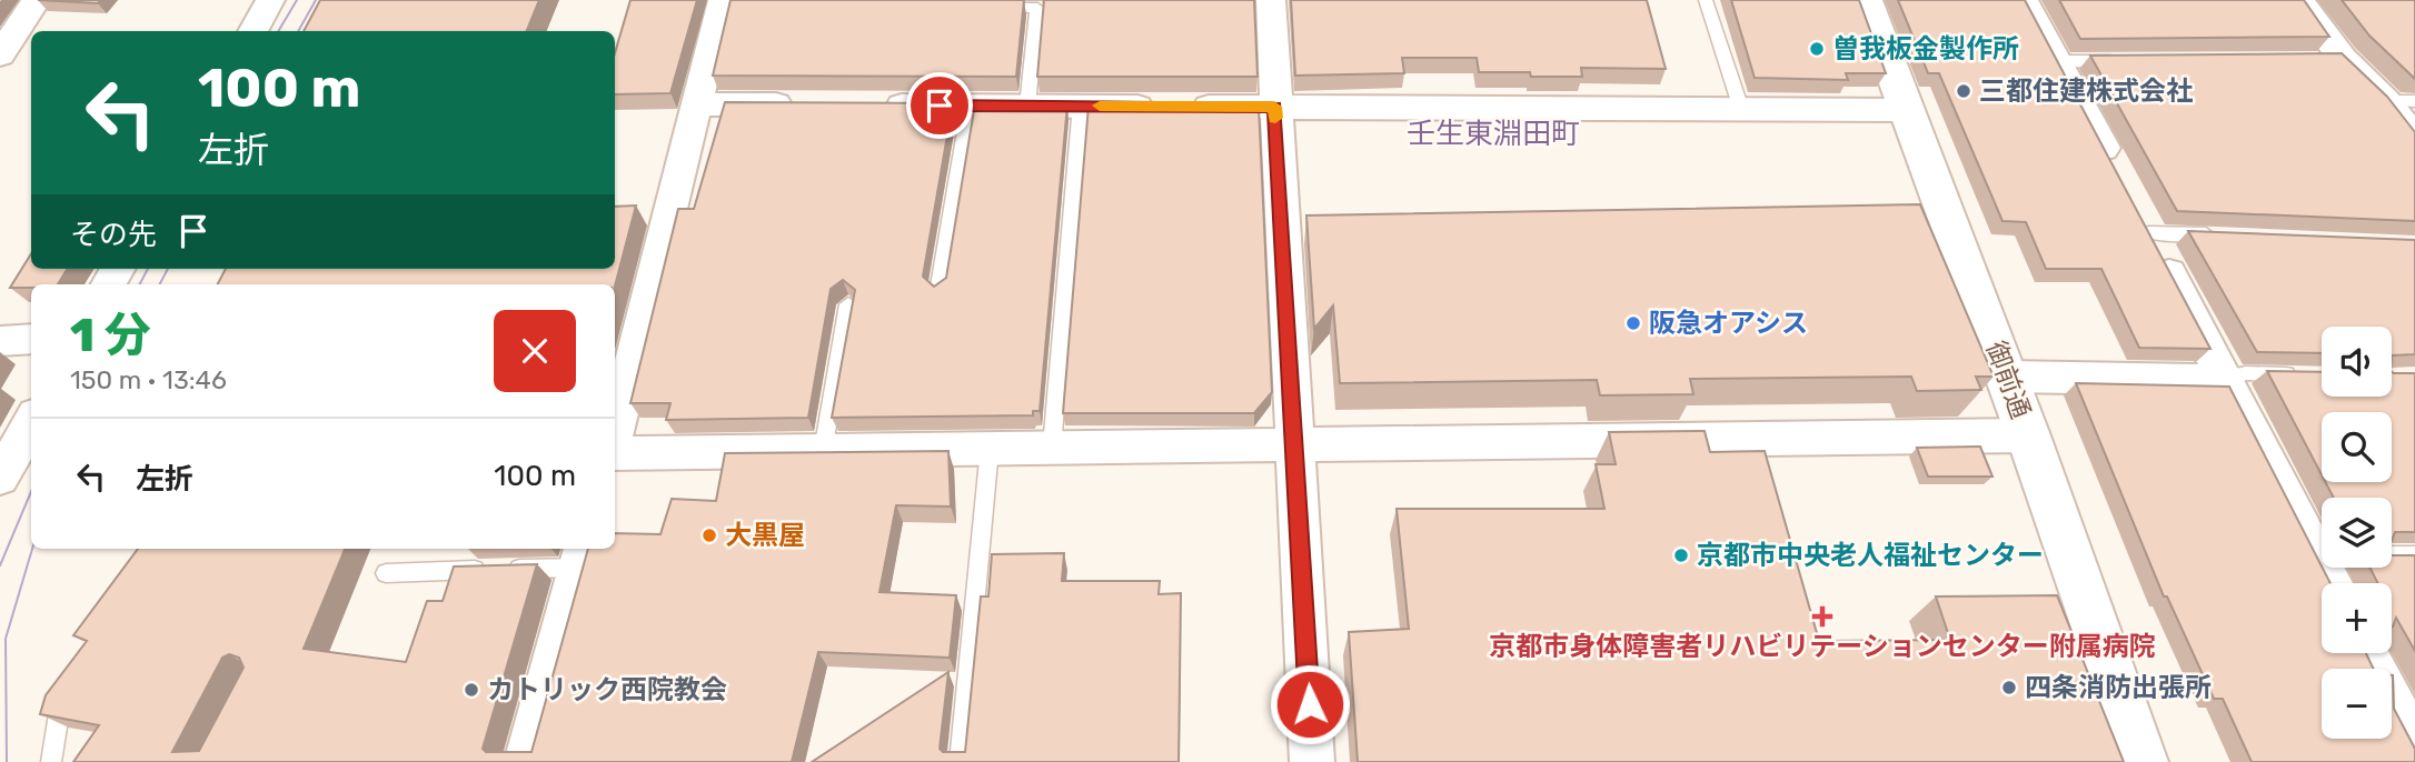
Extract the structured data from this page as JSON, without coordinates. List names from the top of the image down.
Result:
{
  "streets": {
    "street": ["御前通"]
  },
  "districts": ["壬生東淵田町"],
  "places": {
    "other": [
      "曽我板金製作所",
      "三都住建株式会社",
      "阪急オアシス",
      "大黒屋",
      "京都市中央老人福祉センター",
      "四条消防出張所",
      "カトリック西院教会"
    ],
    "health": ["京都市身体障害者リハビリテーションセンター附属病院"]
  },
  "page": {
    "turn": ["100 m", "左折"],
    "then": "その先",
    "heading": ["1 分", "150 m · 13:46"],
    "map_buttons": ["+", "−"],
    "list": [
      {
        "name": "左折",
        "value": "100 m"
      }
    ]
  }
}
